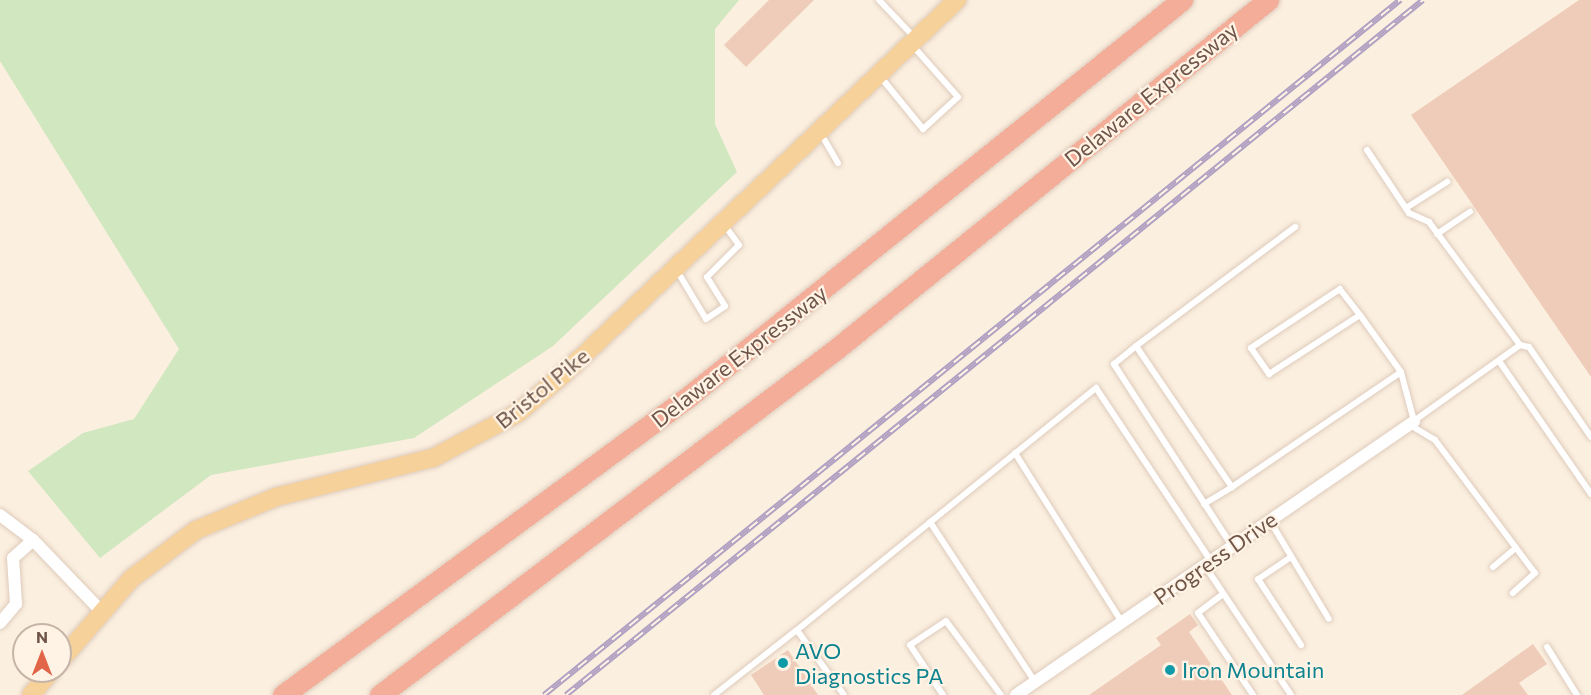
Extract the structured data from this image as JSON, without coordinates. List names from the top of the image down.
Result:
{
  "streets": {
    "highway": ["Delaware Expressway"],
    "main road": ["Bristol Pike"],
    "street": ["Progress Drive"]
  },
  "places": ["AVO Diagnostics PA", "Iron Mountain"],
  "north": "top"
}
